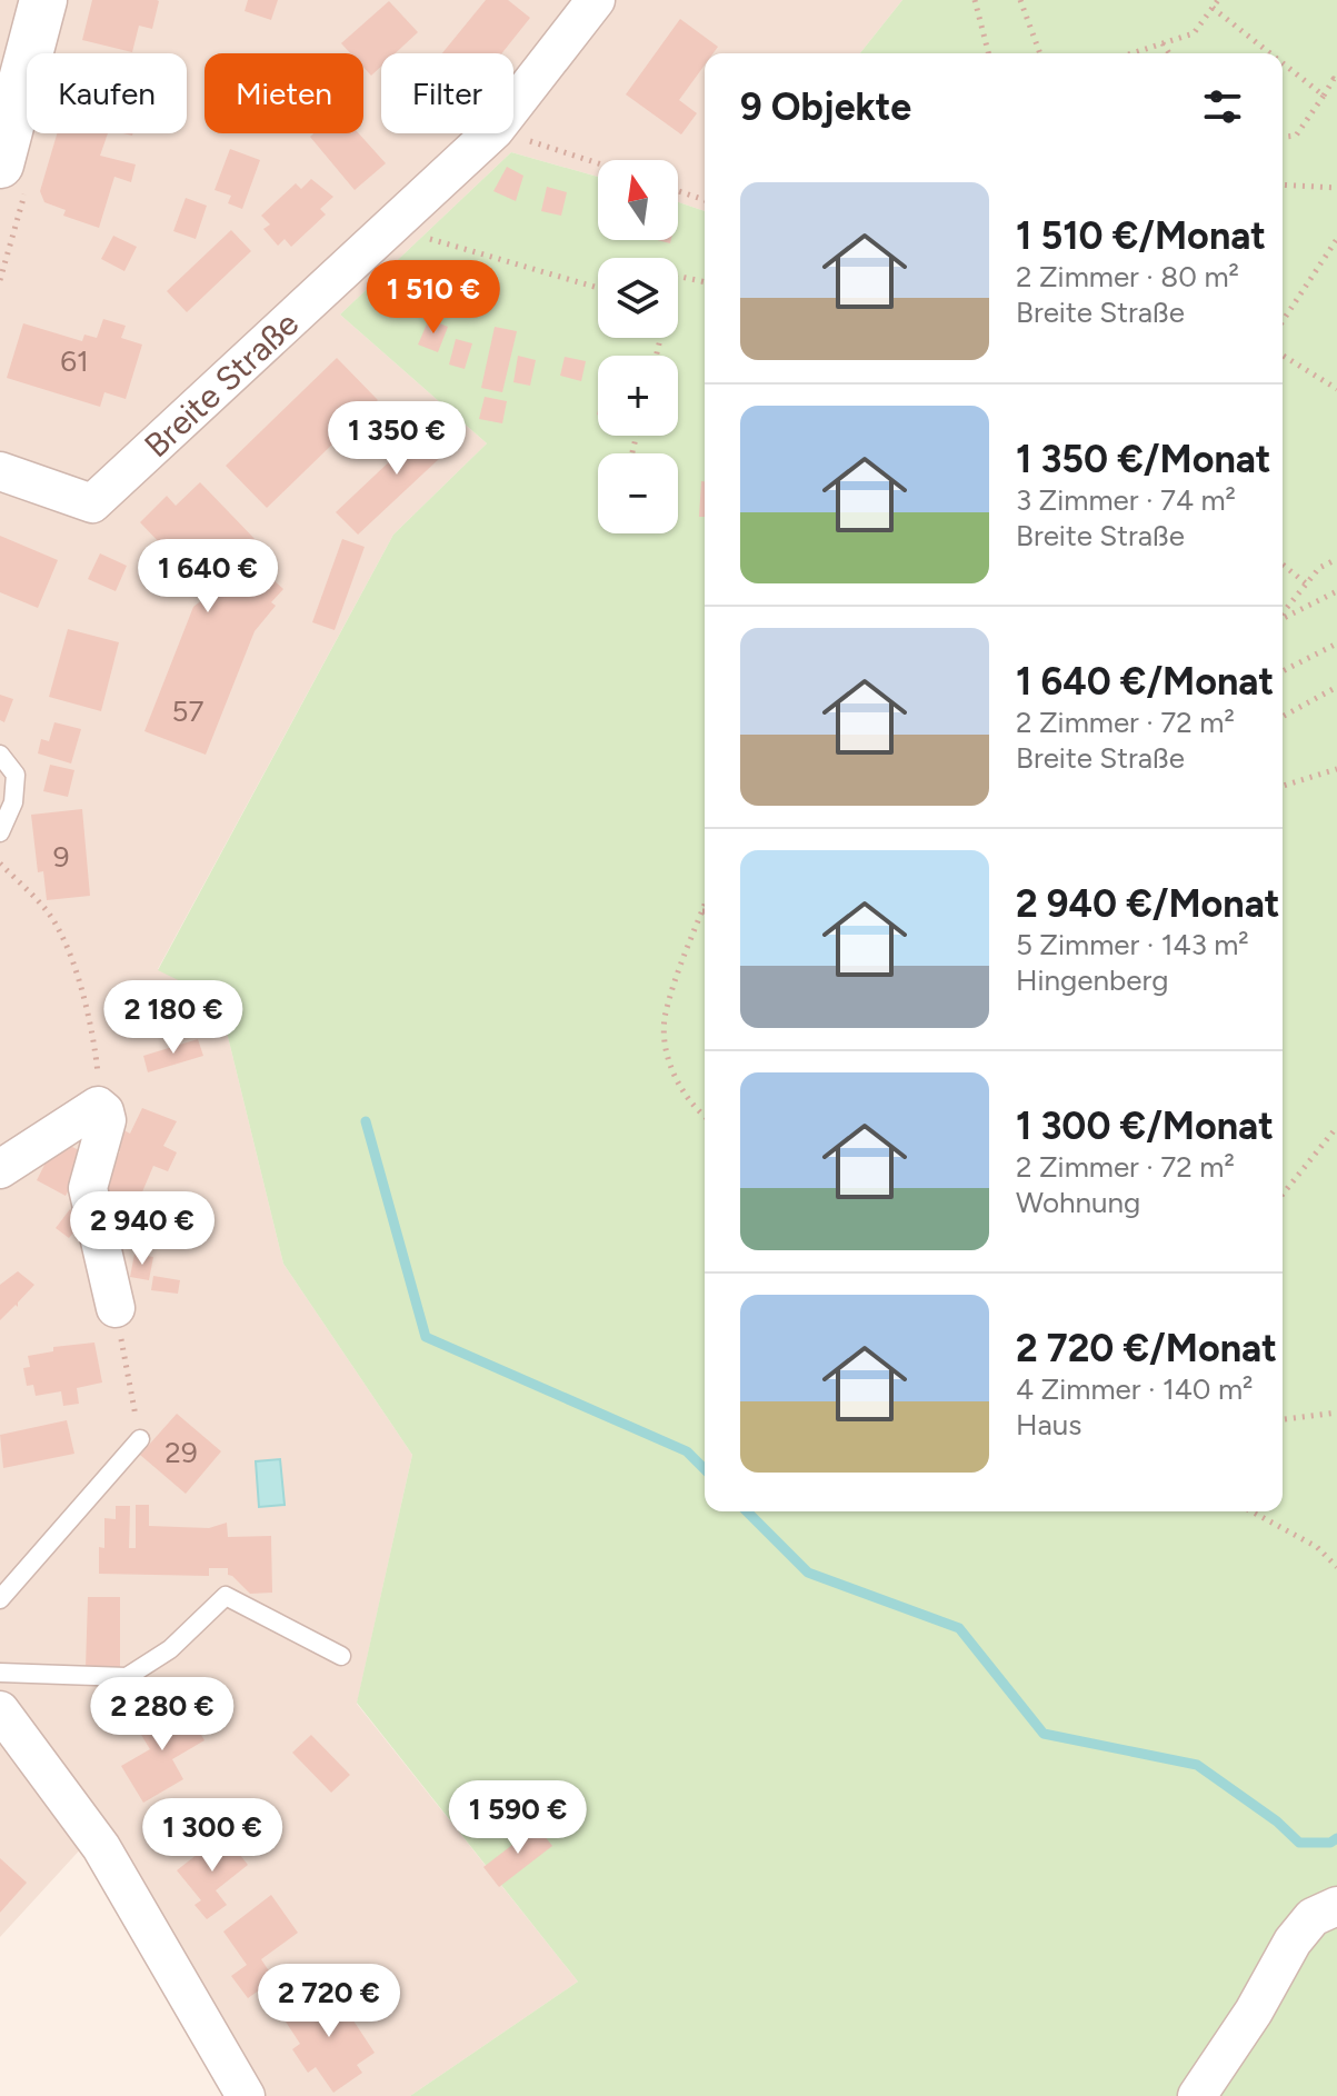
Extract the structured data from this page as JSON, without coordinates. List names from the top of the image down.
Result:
{
  "streets": {
    "street": ["Breite Straße"]
  },
  "house_numbers": [
    "61",
    "57",
    "9",
    "29"
  ],
  "north": "top",
  "page": {
    "chip": ["Kaufen", "Mieten", "Filter"],
    "heading": "9 Objekte",
    "map_buttons": ["+", "−"],
    "list": [
      {
        "name": "1 510 €/Monat",
        "note": "2 Zimmer · 80 m² · Breite Straße"
      },
      {
        "name": "1 350 €/Monat",
        "note": "3 Zimmer · 74 m² · Breite Straße"
      },
      {
        "name": "1 640 €/Monat",
        "note": "2 Zimmer · 72 m² · Breite Straße"
      },
      {
        "name": "2 940 €/Monat",
        "note": "5 Zimmer · 143 m² · Hingenberg"
      },
      {
        "name": "1 300 €/Monat",
        "note": "2 Zimmer · 72 m² · Wohnung"
      },
      {
        "name": "2 720 €/Monat",
        "note": "4 Zimmer · 140 m² · Haus"
      }
    ],
    "price": [
      "1 510 €",
      "1 350 €",
      "1 640 €",
      "2 180 €",
      "2 940 €",
      "2 280 €",
      "1 590 €",
      "1 300 €",
      "2 720 €"
    ]
  }
}
